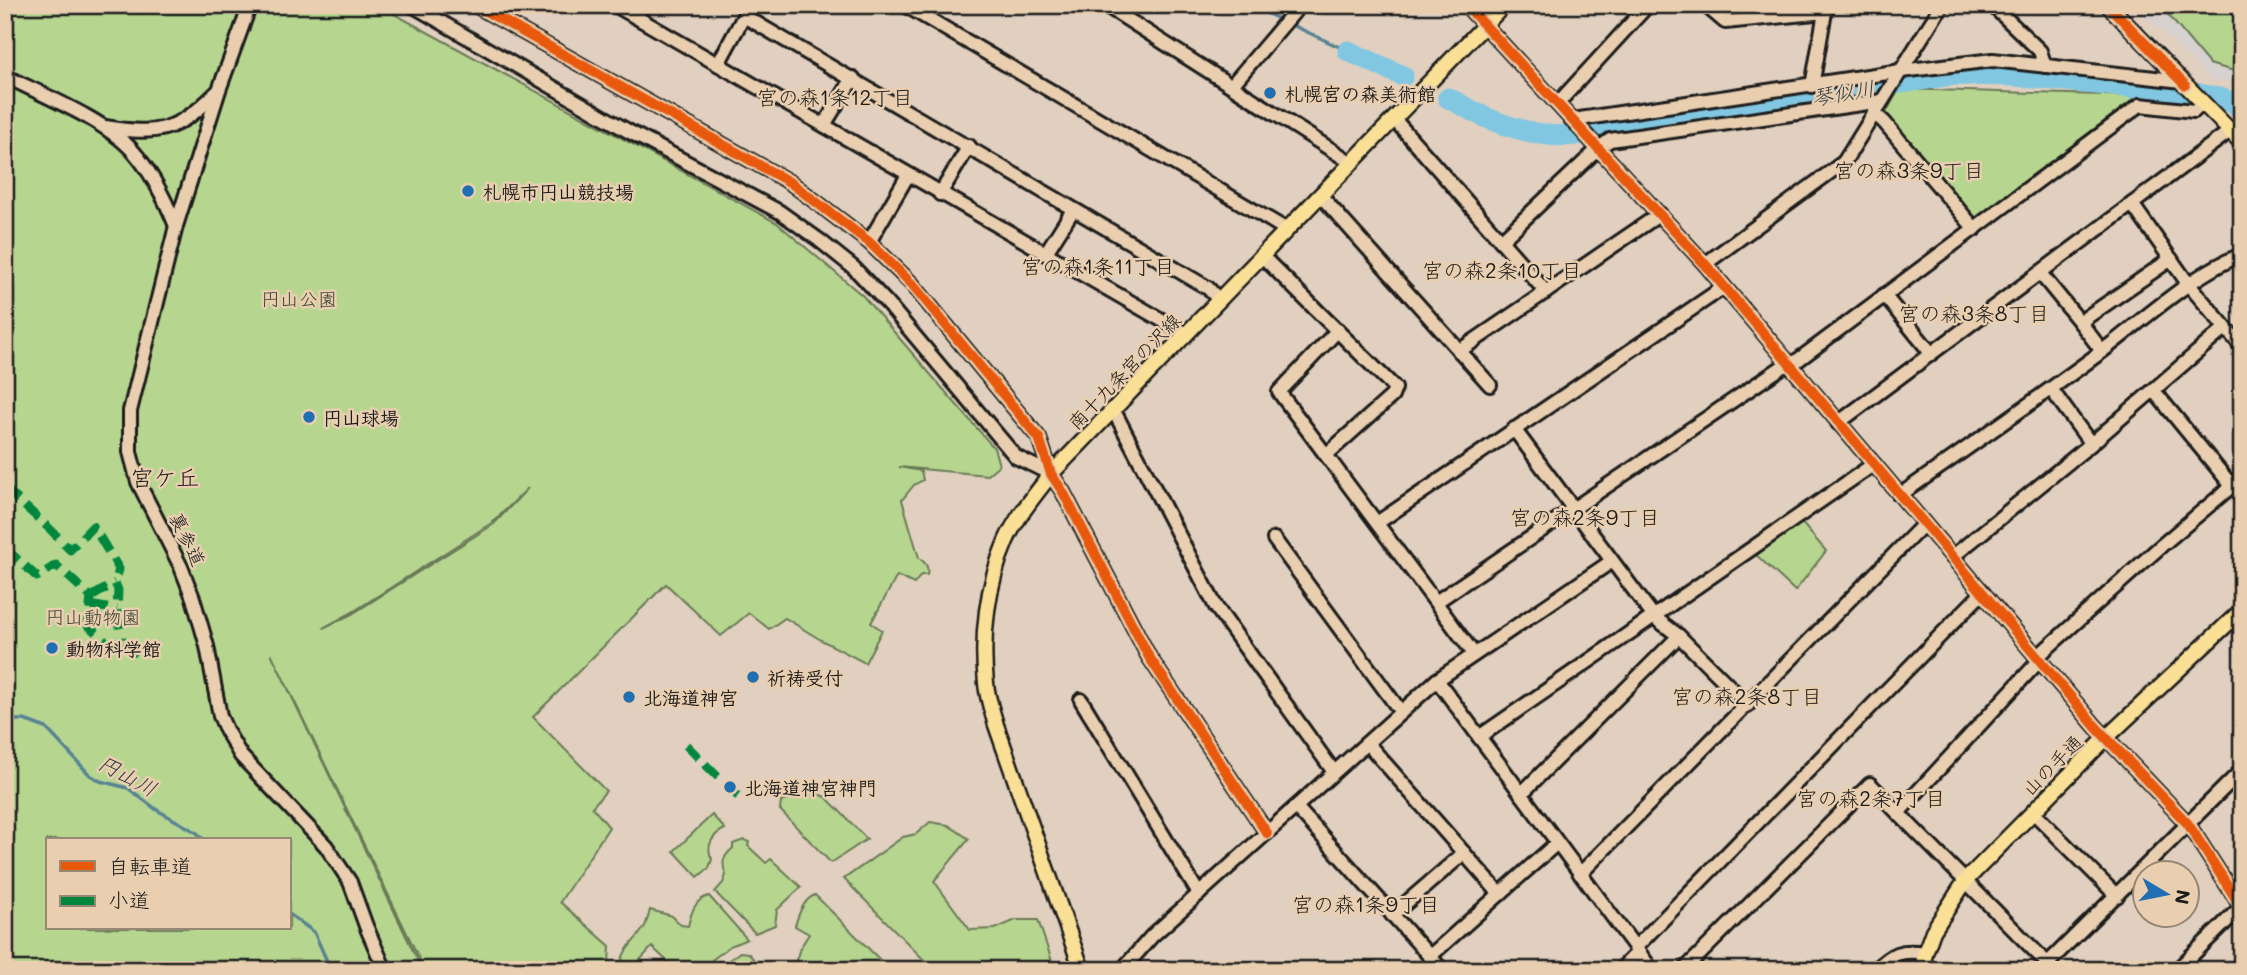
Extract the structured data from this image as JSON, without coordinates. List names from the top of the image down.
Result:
{
  "streets": {
    "main road": ["南十九条宮の沢線", "山の手通"],
    "street": ["裏参道"]
  },
  "districts": [
    "宮の森1条12丁目",
    "宮の森3条9丁目",
    "宮の森1条11丁目",
    "宮の森2条10丁目",
    "宮の森3条8丁目",
    "宮ケ丘",
    "宮の森2条9丁目",
    "宮の森2条8丁目",
    "宮の森2条7丁目",
    "宮の森1条9丁目"
  ],
  "water": ["琴似川", "円山川"],
  "parks": ["円山公園", "円山動物園"],
  "places": [
    "札幌宮の森美術館",
    "札幌市円山競技場",
    "円山球場",
    "動物科学館",
    "祈祷受付",
    "北海道神宮",
    "北海道神宮神門"
  ],
  "legend": ["自転車道", "小道"],
  "north": "right"
}
